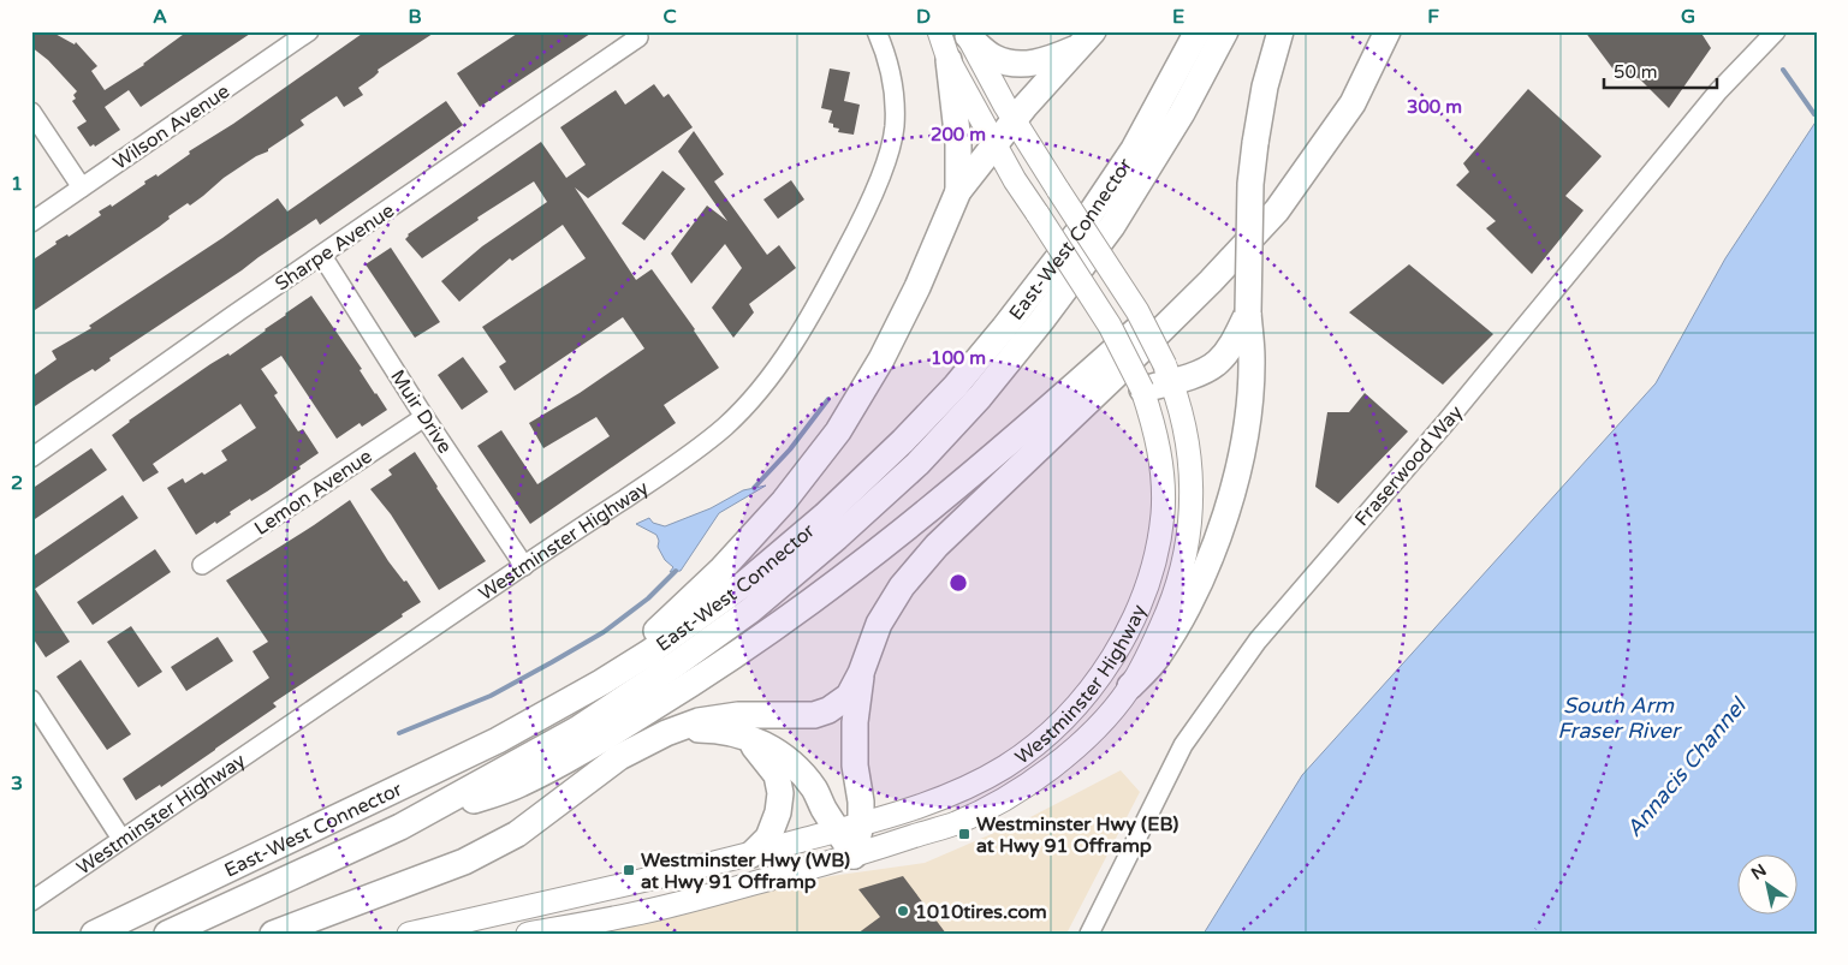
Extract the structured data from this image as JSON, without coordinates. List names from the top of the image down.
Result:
{
  "streets": {
    "highway": ["East-West Connector"],
    "main road": ["Westminster Highway"],
    "street": [
      "Wilson Avenue",
      "Sharpe Avenue",
      "Muir Drive",
      "Fraserwood Way",
      "Lemon Avenue"
    ]
  },
  "crossings": [
    ["Sharpe Avenue", "Muir Drive"],
    ["Muir Drive", "Lemon Avenue"],
    ["Muir Drive", "Westminster Highway"]
  ],
  "water": ["South Arm Fraser River", "Annacis Channel"],
  "places": {
    "transit": ["Westminster Hwy (EB) at Hwy 91 Offramp", "Westminster Hwy (WB) at Hwy 91 Offramp"],
    "other": ["1010tires.com"]
  },
  "scale_bar": "50 m",
  "north": "top left",
  "grid": {
    "columns": [
      "A",
      "B",
      "C",
      "D",
      "E",
      "F",
      "G"
    ],
    "rows": ["1", "2", "3"]
  },
  "rings": ["300 m", "200 m", "100 m"]
}
